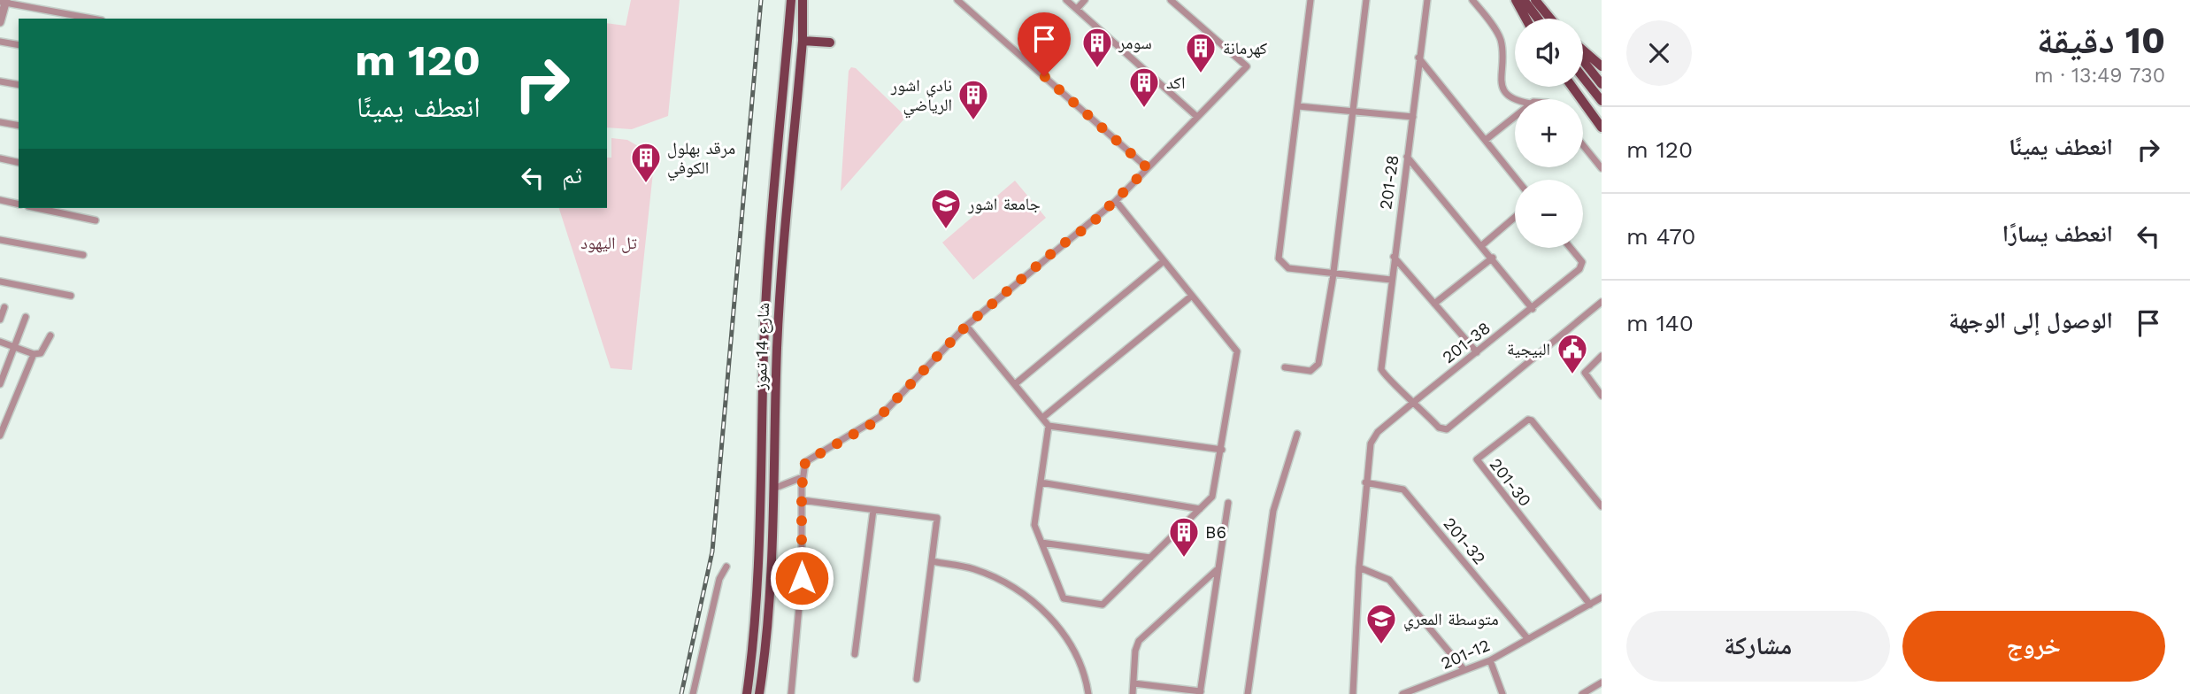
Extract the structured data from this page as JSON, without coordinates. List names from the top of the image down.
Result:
{
  "streets": {
    "main road": ["شارع 14 تموز"],
    "street": [
      "201-28",
      "201-38",
      "201-30",
      "201-32",
      "201-12"
    ]
  },
  "crossings": [
    ["201-28", "201-38"],
    ["201-38", "201-32"],
    ["201-30", "201-12"],
    ["201-32", "201-12"]
  ],
  "parks": ["تل اليهود"],
  "places": {
    "building": [
      "سومر",
      "كهرمانة",
      "اكد",
      "نادي اشور الرياضي",
      "مرقد بهلول الكوفي",
      "B6"
    ],
    "school or university": ["جامعة اشور", "متوسطة المعري"],
    "public building": ["البيجية"]
  },
  "page": {
    "heading": ["10 دقيقة", "730 m · 13:49"],
    "map_buttons": ["+", "−"],
    "turn": ["120 m", "انعطف يمينًا"],
    "list": [
      {
        "name": "انعطف يمينًا",
        "value": "120 m"
      },
      {
        "name": "انعطف يسارًا",
        "value": "470 m"
      },
      {
        "name": "الوصول إلى الوجهة",
        "value": "140 m"
      }
    ],
    "then": "ثم",
    "buttons": ["خروج", "مشاركة"]
  }
}
